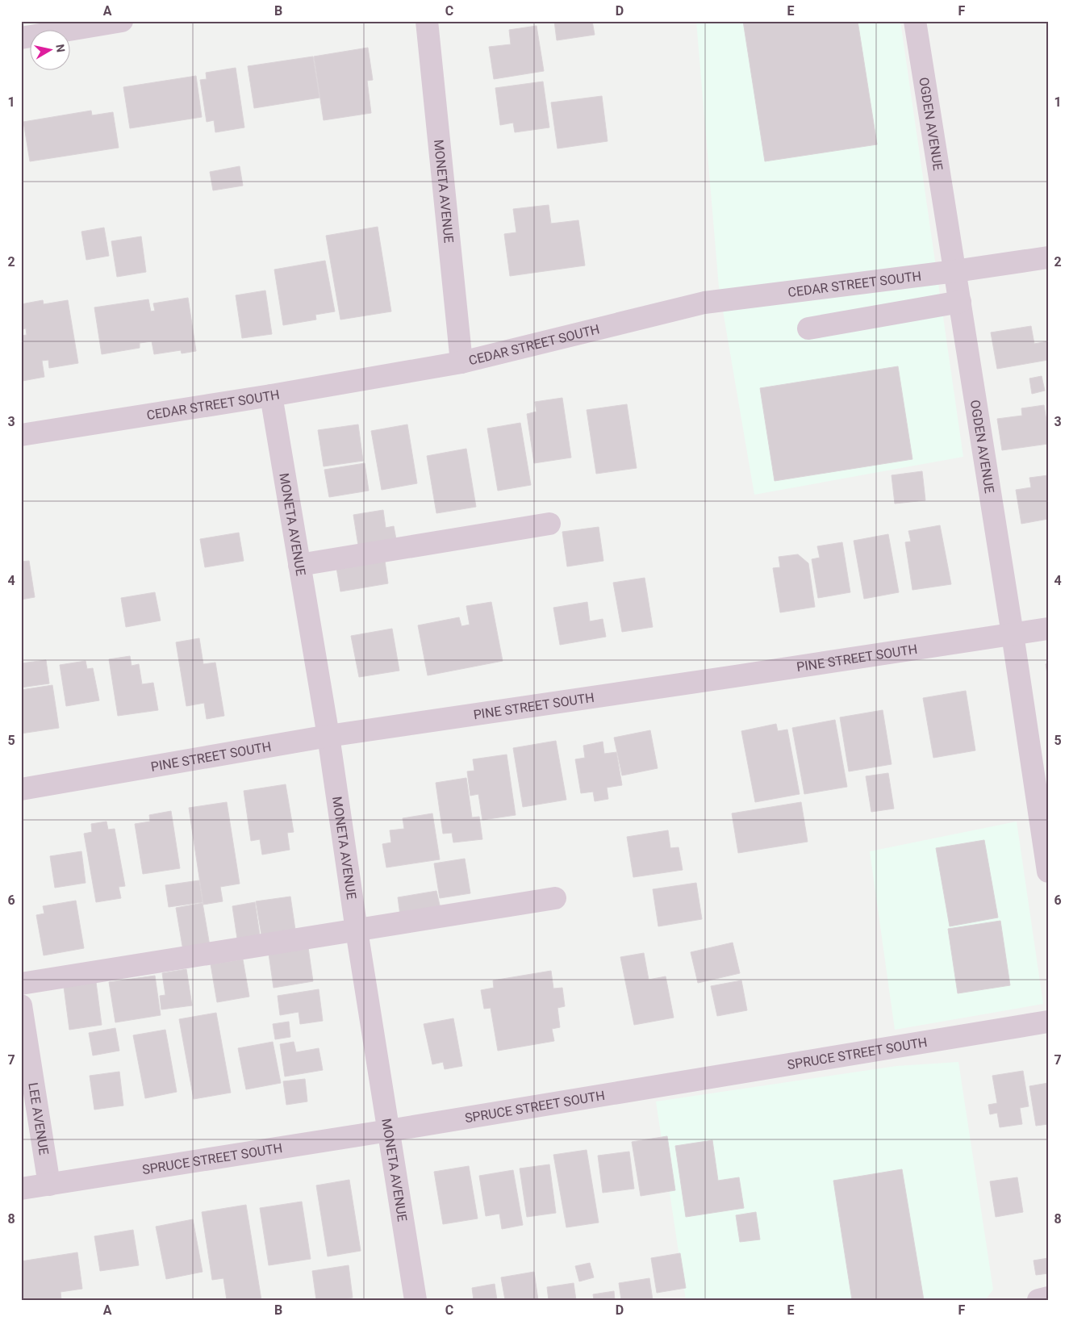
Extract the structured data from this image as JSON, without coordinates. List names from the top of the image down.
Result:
{
  "streets": {
    "street": [
      "OGDEN AVENUE",
      "MONETA AVENUE",
      "CEDAR STREET SOUTH",
      "PINE STREET SOUTH",
      "SPRUCE STREET SOUTH",
      "LEE AVENUE"
    ]
  },
  "crossings": [
    ["OGDEN AVENUE", "CEDAR STREET SOUTH"],
    ["OGDEN AVENUE", "PINE STREET SOUTH"],
    ["MONETA AVENUE", "CEDAR STREET SOUTH"],
    ["MONETA AVENUE", "PINE STREET SOUTH"],
    ["MONETA AVENUE", "SPRUCE STREET SOUTH"],
    ["SPRUCE STREET SOUTH", "LEE AVENUE"]
  ],
  "north": "right",
  "grid": {
    "columns": [
      "A",
      "B",
      "C",
      "D",
      "E",
      "F"
    ],
    "rows": [
      "1",
      "2",
      "3",
      "4",
      "5",
      "6",
      "7",
      "8"
    ]
  }
}
